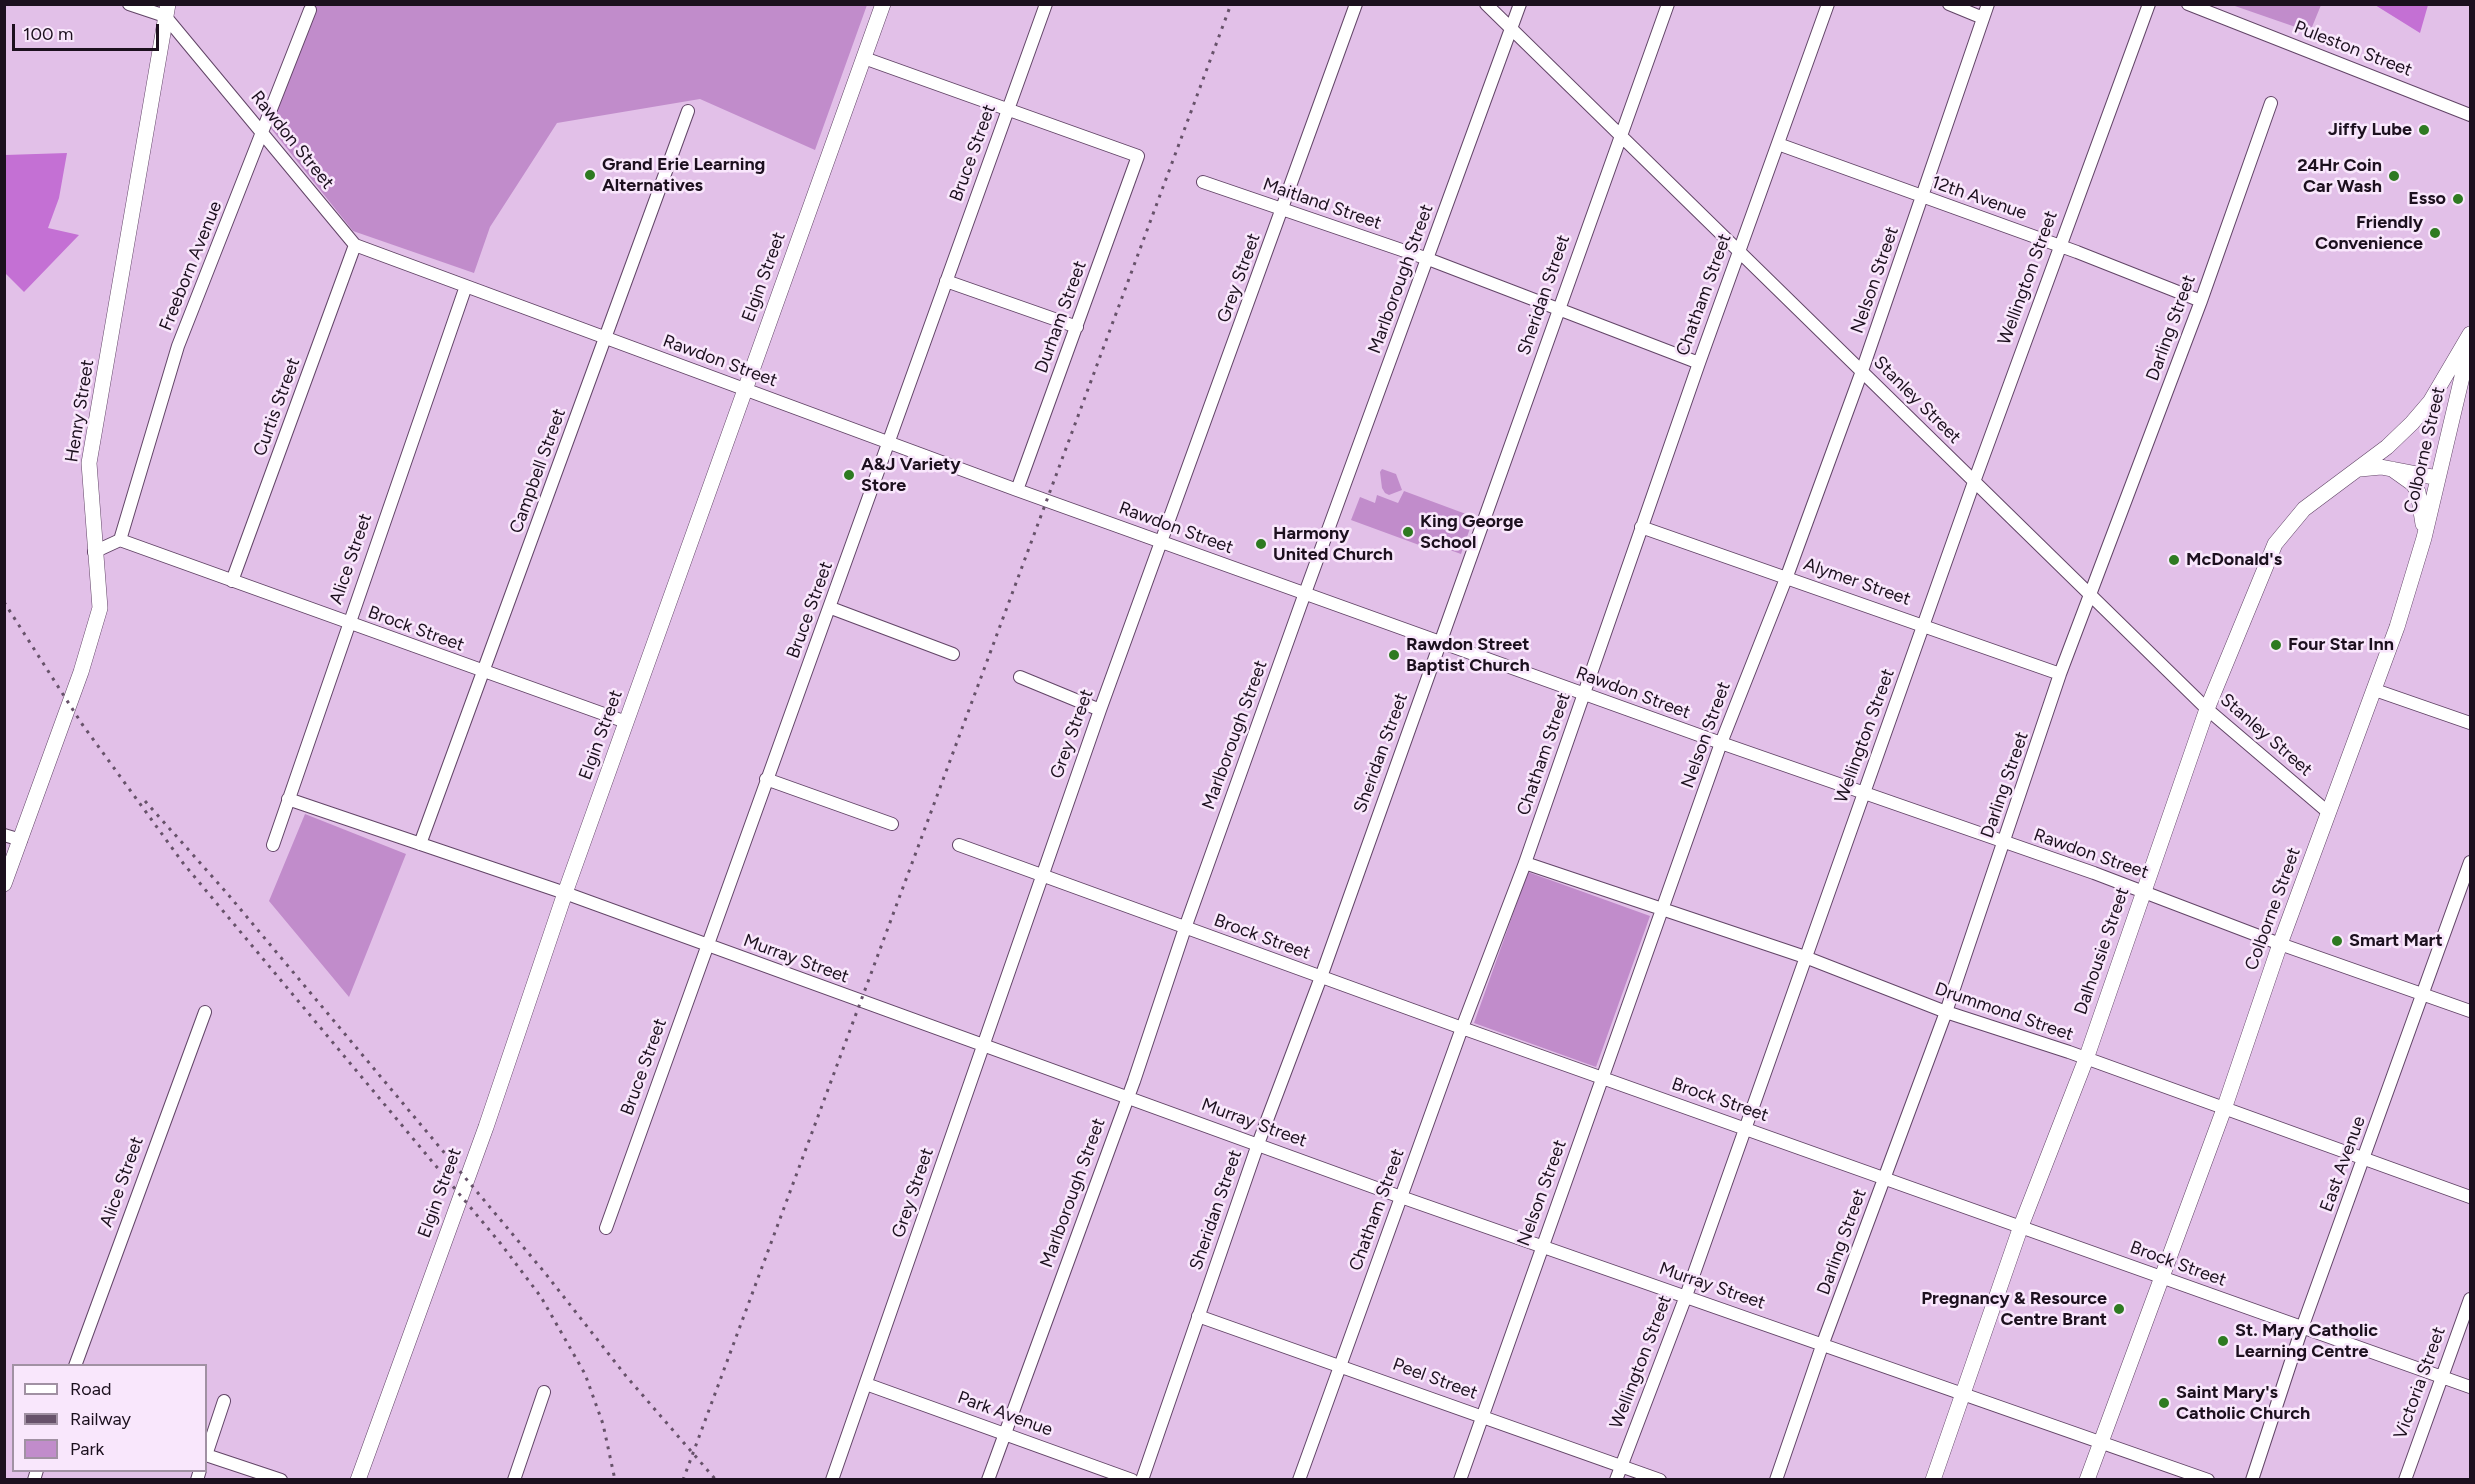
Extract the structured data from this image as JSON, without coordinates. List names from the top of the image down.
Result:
{
  "streets": {
    "main road": [
      "Elgin Street",
      "Henry Street",
      "Colborne Street",
      "Dalhousie Street"
    ],
    "street": [
      "Puleston Street",
      "Rawdon Street",
      "Bruce Street",
      "12th Avenue",
      "Maitland Street",
      "Freeborn Avenue",
      "Grey Street",
      "Wellington Street",
      "Marlborough Street",
      "Nelson Street",
      "Sheridan Street",
      "Chatham Street",
      "Durham Street",
      "Darling Street",
      "Stanley Street",
      "Curtis Street",
      "Campbell Street",
      "Alice Street",
      "Alymer Street",
      "Brock Street",
      "Murray Street",
      "Drummond Street",
      "East Avenue",
      "Peel Street",
      "Victoria Street",
      "Park Avenue"
    ]
  },
  "crossings": [
    ["Rawdon Street", "Bruce Street"],
    ["Rawdon Street", "Freeborn Avenue"],
    ["Rawdon Street", "Elgin Street"],
    ["Rawdon Street", "Grey Street"],
    ["Rawdon Street", "Wellington Street"],
    ["Rawdon Street", "Marlborough Street"],
    ["Rawdon Street", "Nelson Street"],
    ["Rawdon Street", "Sheridan Street"],
    ["Rawdon Street", "Chatham Street"],
    ["Rawdon Street", "Durham Street"],
    ["Rawdon Street", "Darling Street"],
    ["Rawdon Street", "Curtis Street"],
    ["Rawdon Street", "Henry Street"],
    ["Rawdon Street", "Colborne Street"],
    ["Rawdon Street", "Campbell Street"],
    ["Rawdon Street", "Alice Street"],
    ["Rawdon Street", "Dalhousie Street"],
    ["Rawdon Street", "East Avenue"],
    ["Bruce Street", "Durham Street"],
    ["Bruce Street", "Murray Street"],
    ["12th Avenue", "Wellington Street"],
    ["12th Avenue", "Nelson Street"],
    ["12th Avenue", "Chatham Street"],
    ["12th Avenue", "Darling Street"],
    ["Maitland Street", "Grey Street"],
    ["Maitland Street", "Marlborough Street"],
    ["Maitland Street", "Sheridan Street"],
    ["Maitland Street", "Chatham Street"],
    ["Freeborn Avenue", "Brock Street"],
    ["Elgin Street", "Brock Street"],
    ["Elgin Street", "Murray Street"],
    ["Grey Street", "Brock Street"],
    ["Grey Street", "Murray Street"],
    ["Grey Street", "Park Avenue"],
    ["Wellington Street", "Stanley Street"],
    ["Wellington Street", "Alymer Street"],
    ["Wellington Street", "Brock Street"],
    ["Wellington Street", "Murray Street"],
    ["Wellington Street", "Drummond Street"],
    ["Wellington Street", "Peel Street"],
    ["Marlborough Street", "Stanley Street"],
    ["Marlborough Street", "Brock Street"],
    ["Marlborough Street", "Murray Street"],
    ["Marlborough Street", "Park Avenue"],
    ["Nelson Street", "Stanley Street"],
    ["Nelson Street", "Alymer Street"],
    ["Nelson Street", "Brock Street"],
    ["Nelson Street", "Murray Street"],
    ["Nelson Street", "Drummond Street"],
    ["Nelson Street", "Peel Street"],
    ["Sheridan Street", "Stanley Street"],
    ["Sheridan Street", "Brock Street"],
    ["Sheridan Street", "Murray Street"],
    ["Sheridan Street", "Peel Street"],
    ["Chatham Street", "Stanley Street"],
    ["Chatham Street", "Alymer Street"],
    ["Chatham Street", "Brock Street"],
    ["Chatham Street", "Murray Street"],
    ["Chatham Street", "Drummond Street"],
    ["Chatham Street", "Peel Street"],
    ["Darling Street", "Stanley Street"],
    ["Darling Street", "Alymer Street"],
    ["Darling Street", "Brock Street"],
    ["Darling Street", "Murray Street"],
    ["Darling Street", "Drummond Street"],
    ["Stanley Street", "Colborne Street"],
    ["Stanley Street", "Dalhousie Street"],
    ["Curtis Street", "Brock Street"],
    ["Colborne Street", "Brock Street"],
    ["Colborne Street", "Murray Street"],
    ["Colborne Street", "Drummond Street"],
    ["Campbell Street", "Brock Street"],
    ["Campbell Street", "Murray Street"],
    ["Alice Street", "Brock Street"],
    ["Alice Street", "Murray Street"],
    ["Brock Street", "Dalhousie Street"],
    ["Brock Street", "East Avenue"],
    ["Brock Street", "Victoria Street"],
    ["Dalhousie Street", "Murray Street"],
    ["Dalhousie Street", "Drummond Street"],
    ["Drummond Street", "East Avenue"]
  ],
  "places": [
    "Jiffy Lube",
    "Grand Erie Learning Alternatives",
    "24Hr Coin Car Wash",
    "Esso",
    "Friendly Convenience",
    "A&J Variety Store",
    "King George School",
    "Harmony United Church",
    "McDonald's",
    "Four Star Inn",
    "Rawdon Street Baptist Church",
    "Smart Mart",
    "Pregnancy & Resource Centre Brant",
    "St. Mary Catholic Learning Centre",
    "Saint Mary's Catholic Church"
  ],
  "legend": ["Road", "Railway", "Park"],
  "scale_bar": "100 m"
}
